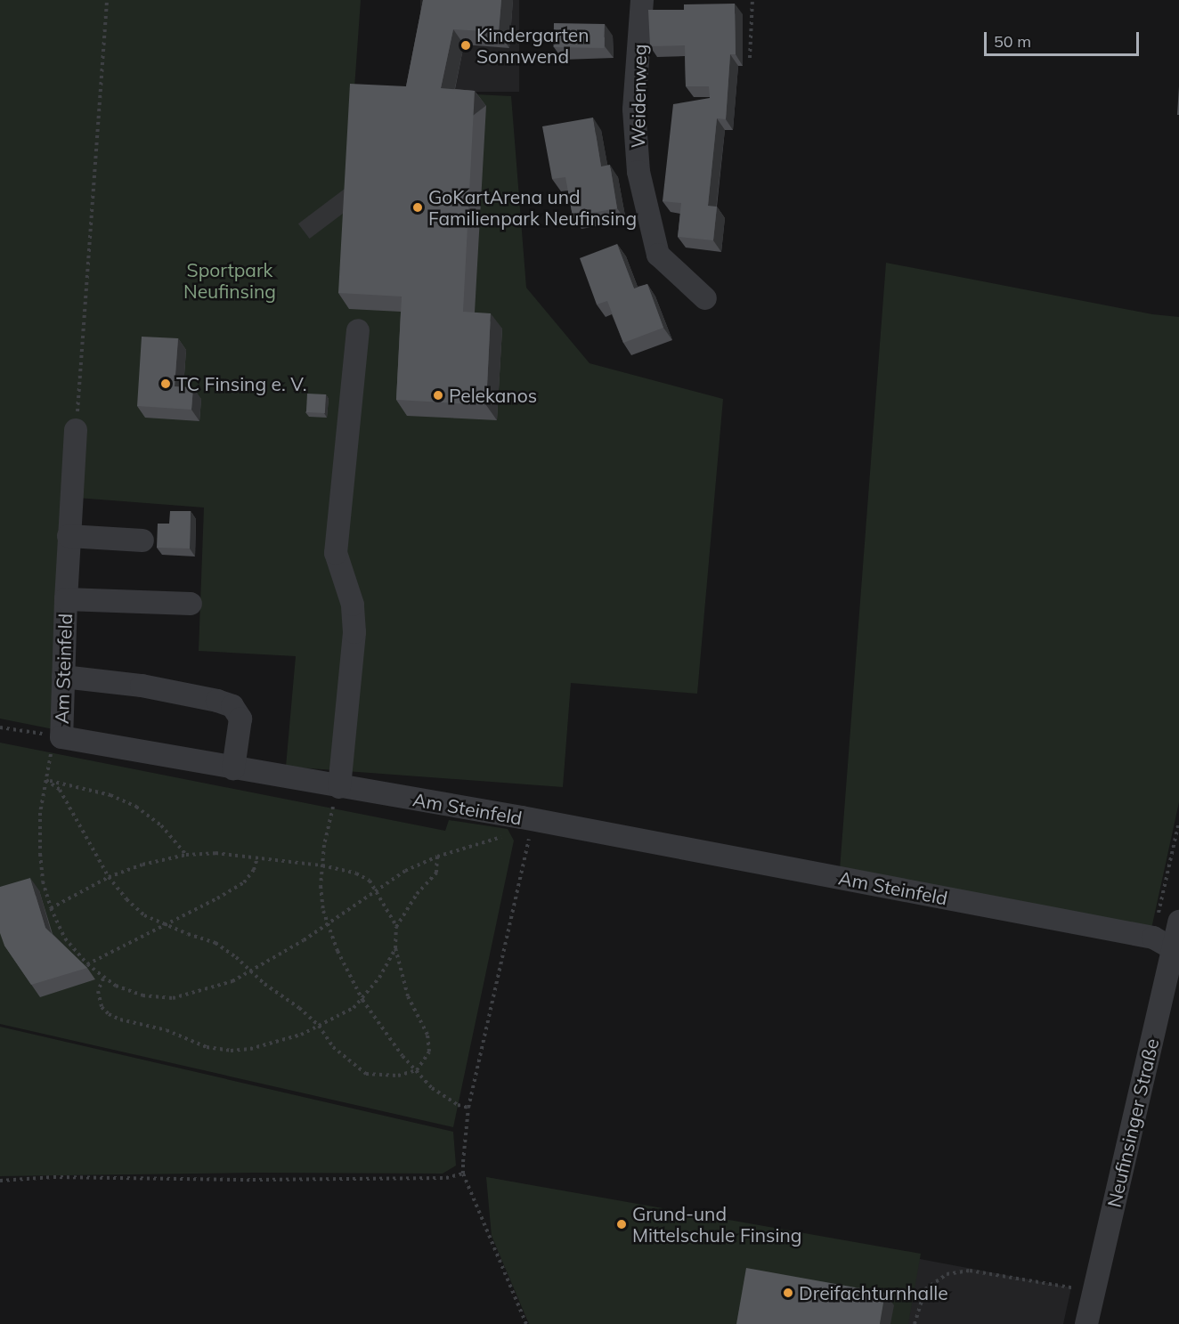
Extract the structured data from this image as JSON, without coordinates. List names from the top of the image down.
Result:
{
  "streets": {
    "street": ["Weidenweg", "Am Steinfeld", "Neufinsinger Straße"]
  },
  "crossings": [
    ["Am Steinfeld", "Neufinsinger Straße"]
  ],
  "parks": ["Sportpark Neufinsing"],
  "places": [
    "Kindergarten Sonnwend",
    "GoKartArena und Familienpark Neufinsing",
    "TC Finsing e. V.",
    "Pelekanos",
    "Grund-und Mittelschule Finsing",
    "Dreifachturnhalle"
  ],
  "scale_bar": "50 m"
}
